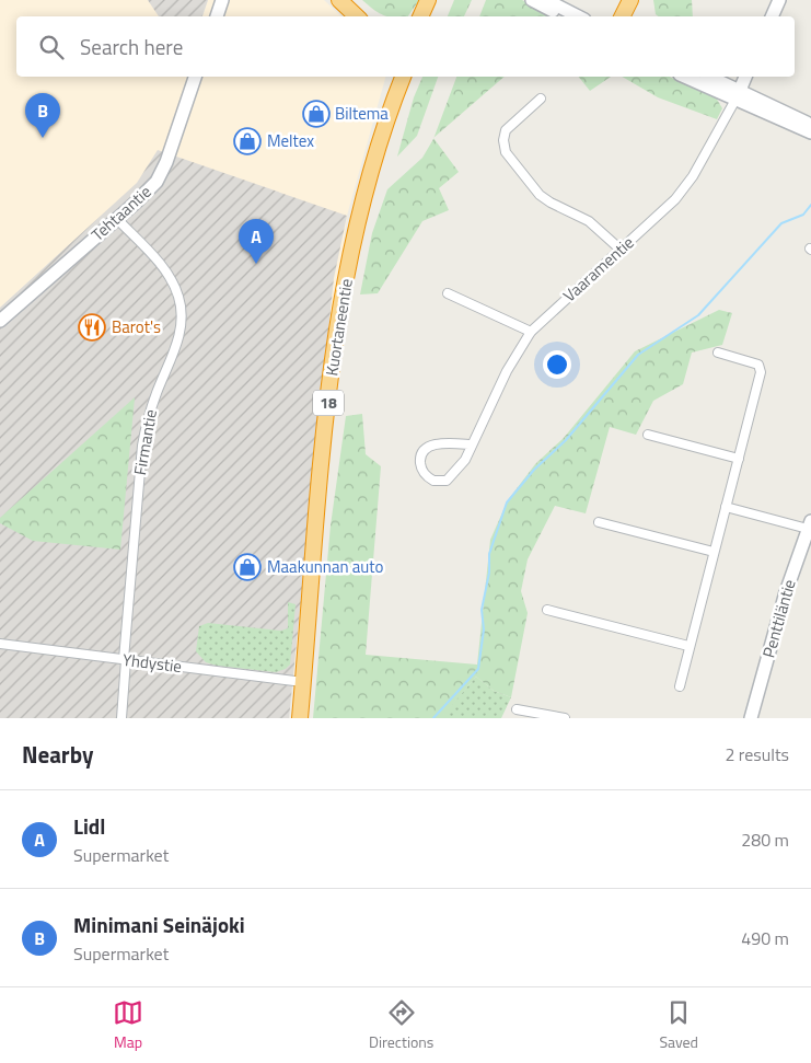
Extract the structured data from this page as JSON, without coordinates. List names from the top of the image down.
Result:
{
  "streets": {
    "highway": ["Kuortaneentie", "18"],
    "street": [
      "Tehtaantie",
      "Vaaramentie",
      "Firmantie",
      "Penttiläntie",
      "Yhdystie"
    ]
  },
  "crossings": [
    ["Tehtaantie", "Firmantie"],
    ["Kuortaneentie", "Yhdystie"],
    ["Firmantie", "Yhdystie"]
  ],
  "places": {
    "shop": ["Biltema", "Meltex", "Maakunnan auto"],
    "restaurant": ["Barot's"]
  },
  "page": {
    "search": "Search here",
    "pins": ["B", "A"],
    "heading": ["Nearby", "2 results"],
    "list": [
      {
        "mark": "A",
        "name": "Lidl",
        "note": "Supermarket",
        "value": "280 m"
      },
      {
        "mark": "B",
        "name": "Minimani Seinäjoki",
        "note": "Supermarket",
        "value": "490 m"
      }
    ],
    "nav": ["Map", "Directions", "Saved"]
  }
}
